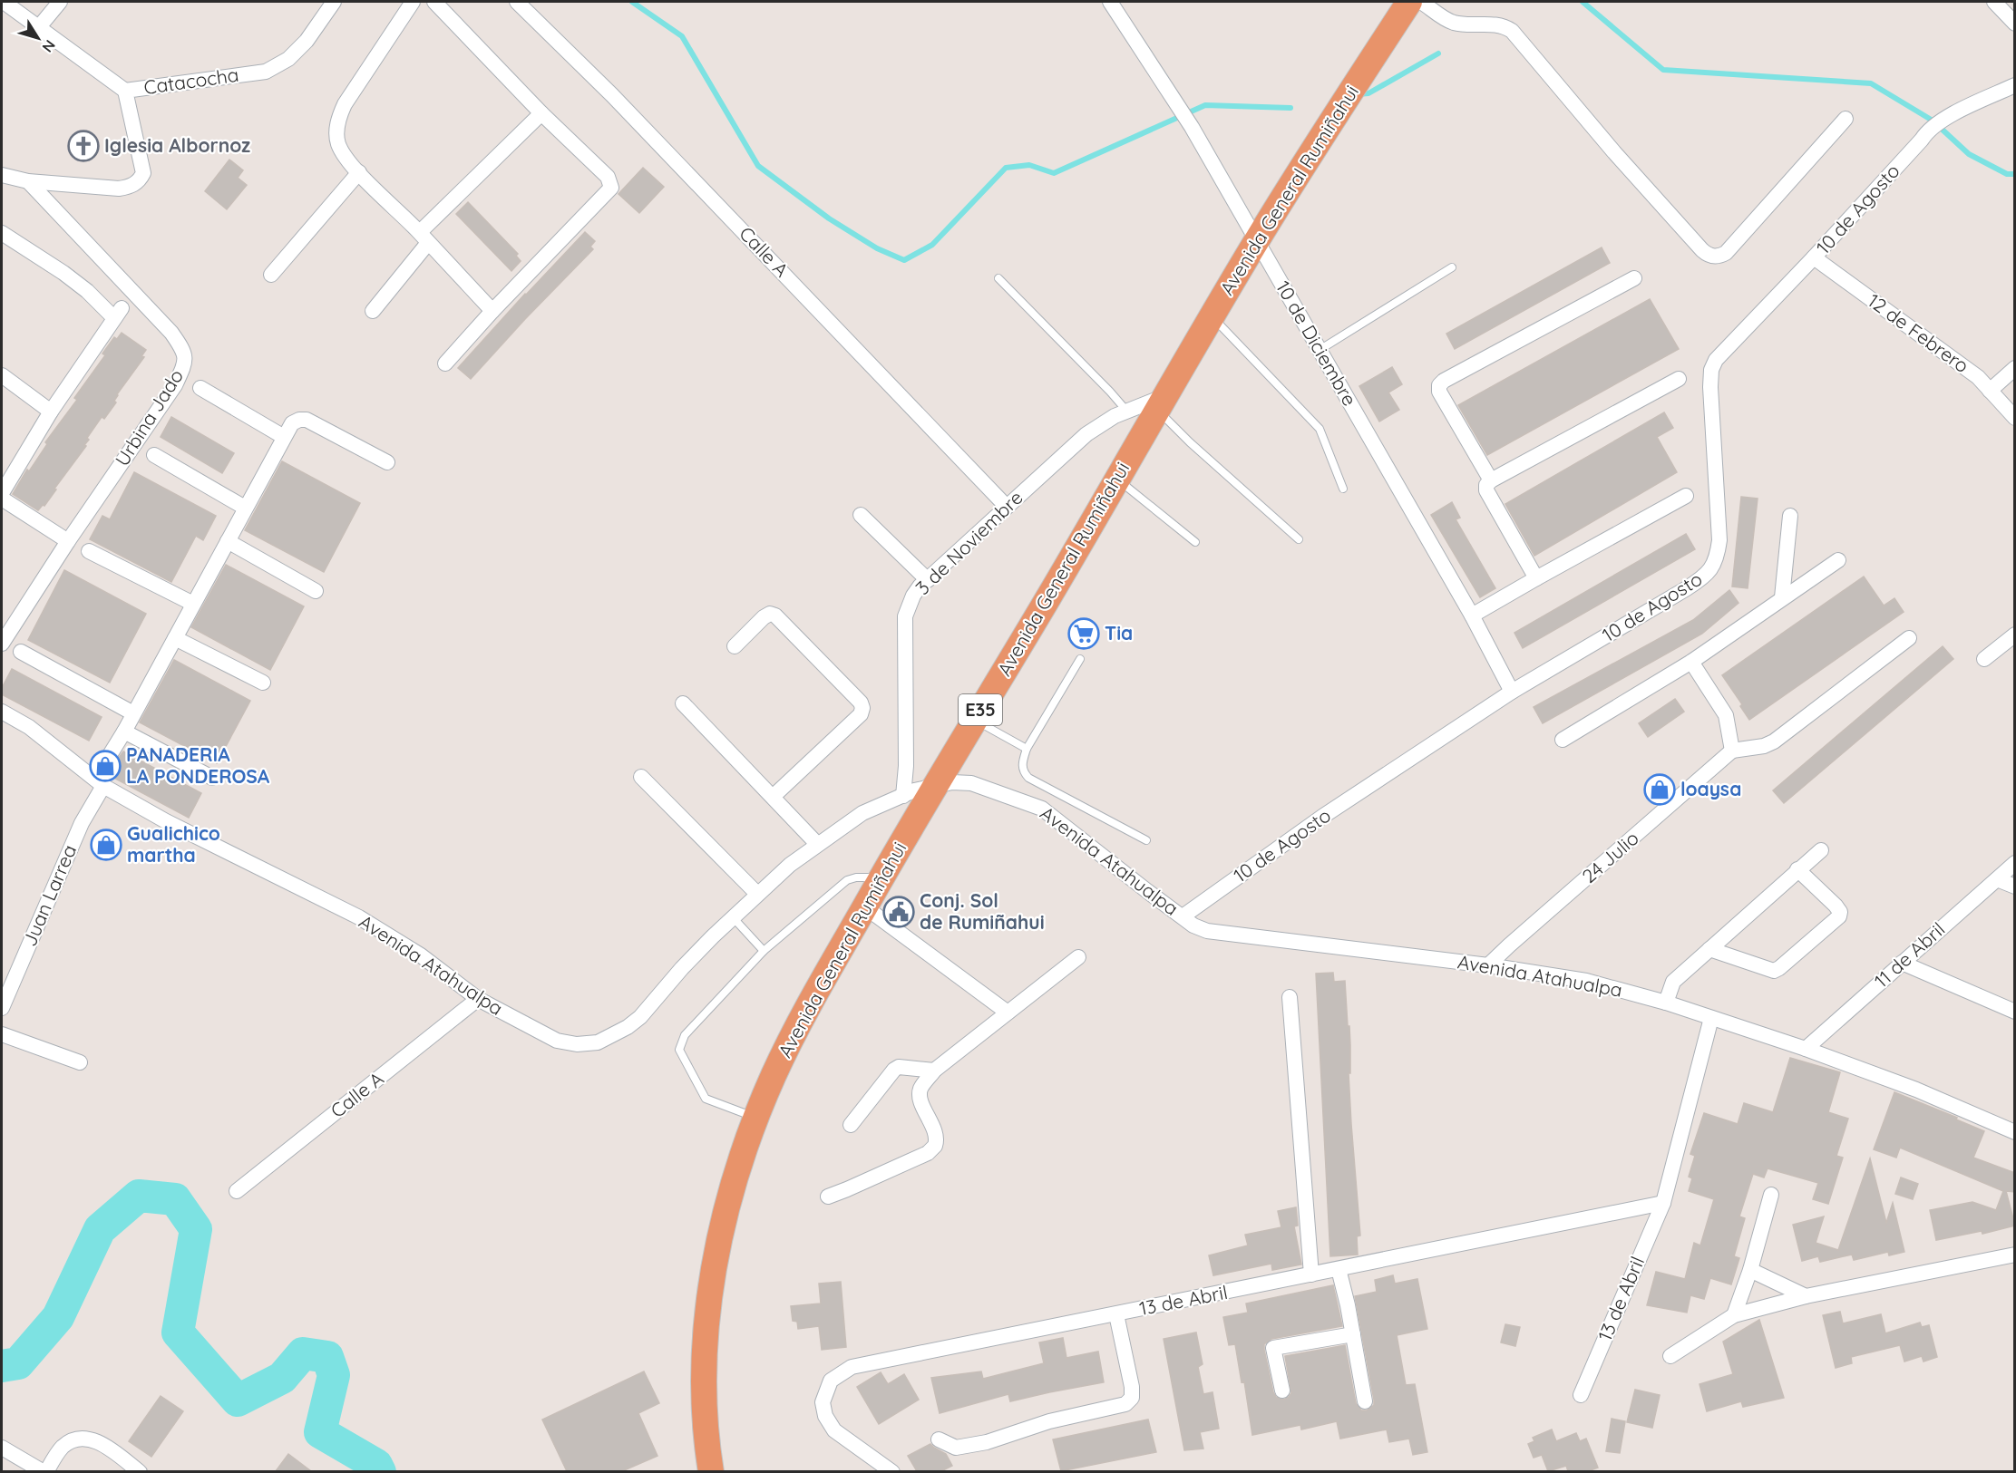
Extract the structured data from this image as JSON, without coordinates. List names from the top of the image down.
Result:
{
  "streets": {
    "highway": ["Avenida General Rumiñahui", "E35"],
    "street": [
      "Catacocha",
      "10 de Agosto",
      "Calle A",
      "12 de Febrero",
      "10 de Diciembre",
      "Urbina Jado",
      "3 de Noviembre",
      "24 Julio",
      "Avenida Atahualpa",
      "Juan Larrea",
      "11 de Abril",
      "13 de Abril"
    ]
  },
  "crossings": [
    ["Catacocha", "Urbina Jado"],
    ["Avenida General Rumiñahui", "10 de Diciembre"],
    ["Avenida General Rumiñahui", "3 de Noviembre"],
    ["Avenida General Rumiñahui", "Avenida Atahualpa"],
    ["10 de Agosto", "12 de Febrero"],
    ["10 de Agosto", "10 de Diciembre"],
    ["10 de Agosto", "Avenida Atahualpa"],
    ["Calle A", "3 de Noviembre"],
    ["Calle A", "Avenida Atahualpa"],
    ["3 de Noviembre", "Avenida Atahualpa"],
    ["24 Julio", "Avenida Atahualpa"],
    ["Avenida Atahualpa", "Juan Larrea"],
    ["Avenida Atahualpa", "11 de Abril"],
    ["Avenida Atahualpa", "13 de Abril"]
  ],
  "places": {
    "church": ["Iglesia Albornoz"],
    "supermarket": ["Tia"],
    "shop": ["PANADERIA LA PONDEROSA", "loaysa", "Gualichico martha"],
    "public building": ["Conj. Sol de Rumiñahui"]
  },
  "north": "bottom right"
}
